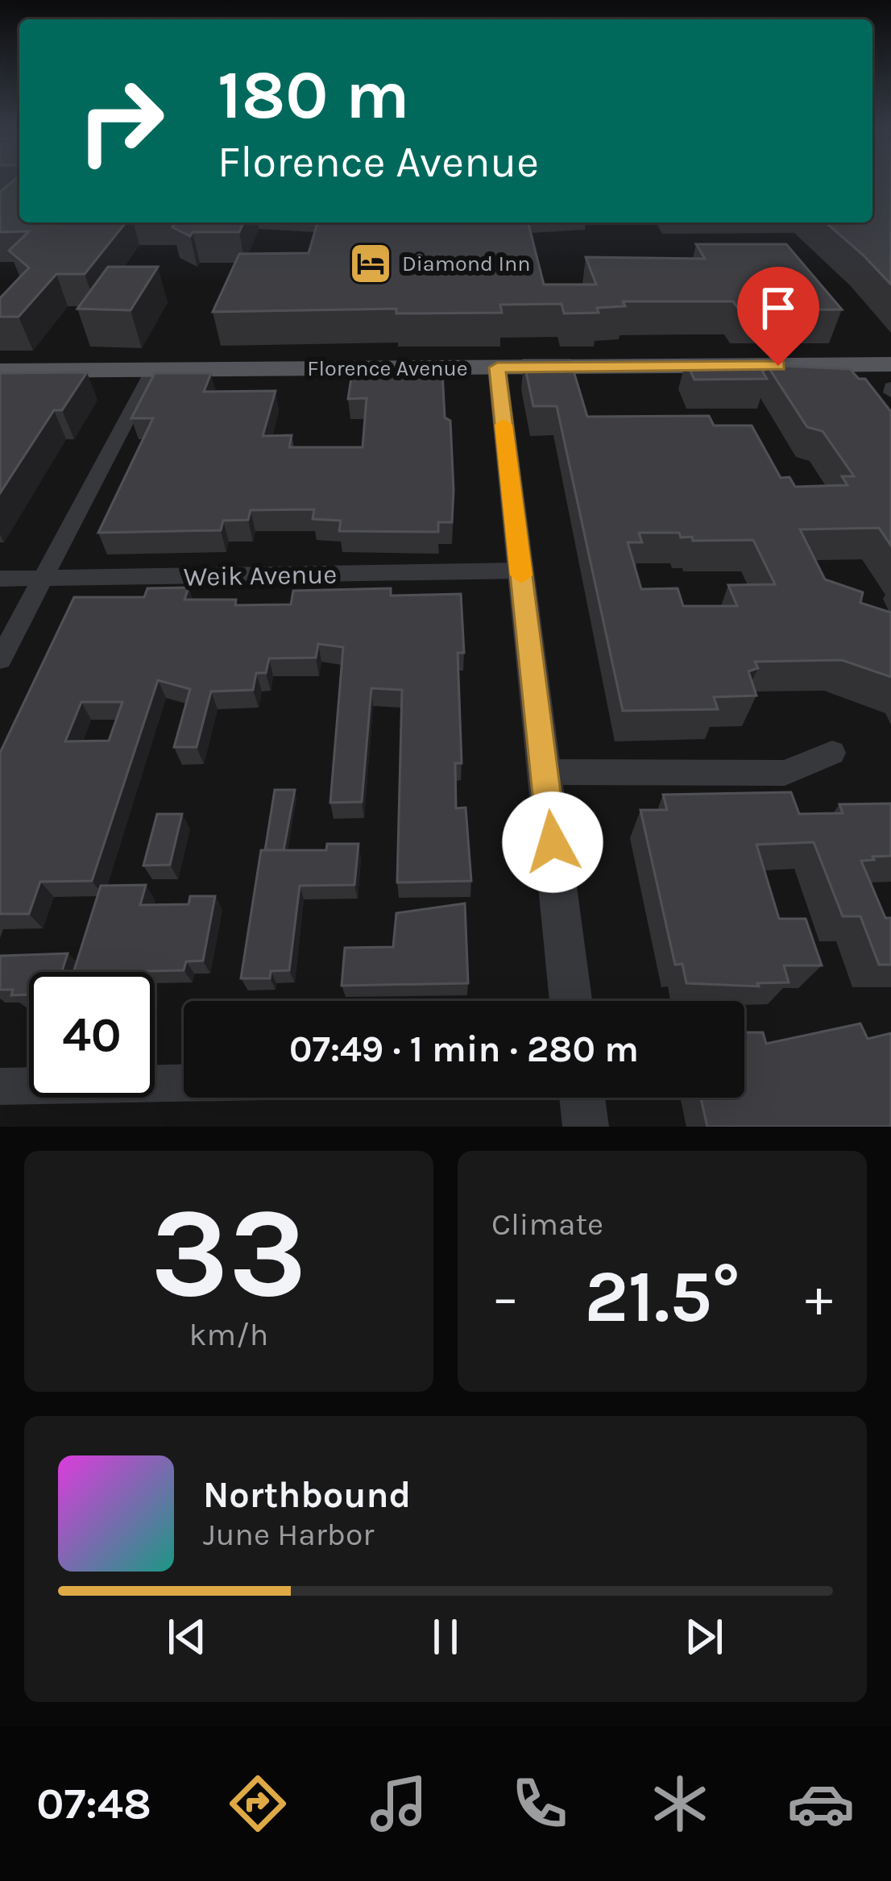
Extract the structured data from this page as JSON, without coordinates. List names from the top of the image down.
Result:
{
  "streets": {
    "main road": ["Florence Avenue"],
    "street": ["Weik Avenue"]
  },
  "places": {
    "hotel": ["Diamond Inn"]
  },
  "page": {
    "turn": ["180 m", "Florence Avenue"],
    "limit": "40",
    "trip": "07:49 · 1 min · 280 m",
    "tile": [
      ["33", "km/h"],
      "Climate"
    ],
    "heat": ["−", "21.5°", "+"],
    "song": ["Northbound", "June Harbor"],
    "tabs": "07:48"
  }
}
